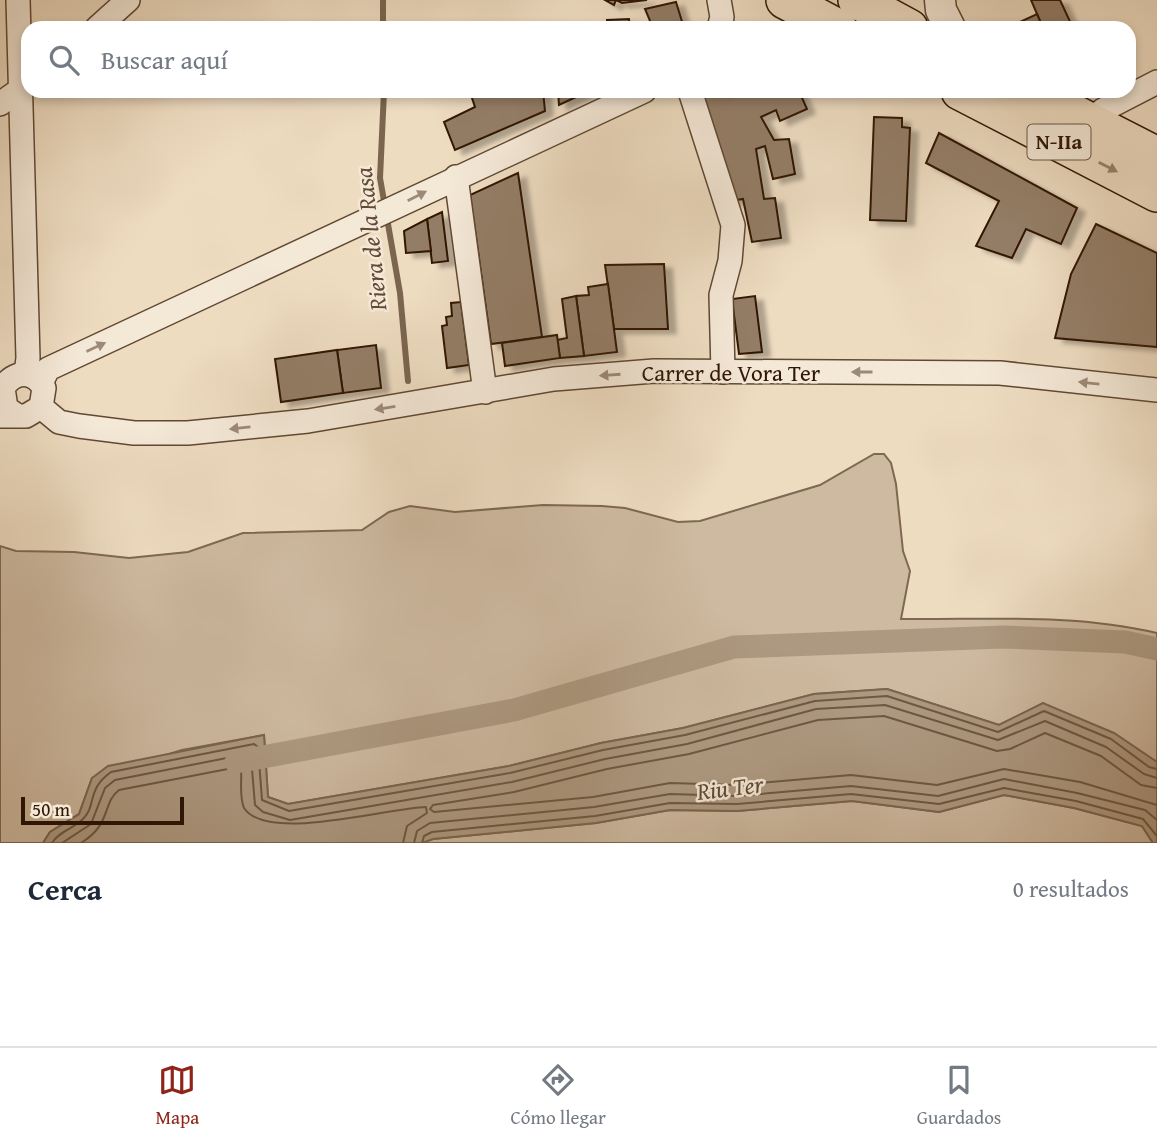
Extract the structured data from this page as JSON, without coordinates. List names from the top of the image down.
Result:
{
  "streets": {
    "main road": ["N-IIa"],
    "street": ["Carrer de Vora Ter"]
  },
  "water": ["Riera de la Rasa", "Riu Ter"],
  "scale_bar": "50 m",
  "page": {
    "search": "Buscar aquí",
    "scale": "50 m",
    "heading": ["Cerca", "0 resultados"],
    "nav": ["Mapa", "Cómo llegar", "Guardados"]
  }
}
